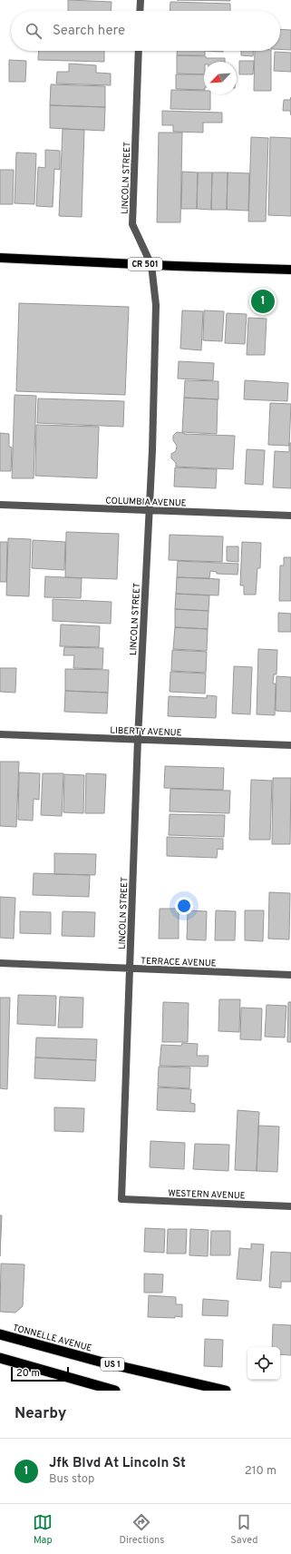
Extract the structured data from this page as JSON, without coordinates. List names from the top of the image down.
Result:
{
  "streets": {
    "highway": ["TONNELLE AVENUE", "US 1"],
    "main road": ["CR 501"],
    "street": [
      "LINCOLN STREET",
      "COLUMBIA AVENUE",
      "LIBERTY AVENUE",
      "TERRACE AVENUE",
      "WESTERN AVENUE"
    ]
  },
  "crossings": [
    ["LINCOLN STREET", "CR 501"],
    ["LINCOLN STREET", "COLUMBIA AVENUE"],
    ["LINCOLN STREET", "LIBERTY AVENUE"],
    ["LINCOLN STREET", "TERRACE AVENUE"],
    ["LINCOLN STREET", "WESTERN AVENUE"]
  ],
  "scale_bar": "20 m",
  "north": "bottom left",
  "page": {
    "search": "Search here",
    "pins": "1",
    "scale": "20 m",
    "heading": "Nearby",
    "list": [
      {
        "mark": "1",
        "name": "Jfk Blvd At Lincoln St",
        "note": "Bus stop",
        "value": "210 m"
      }
    ],
    "nav": ["Map", "Directions", "Saved"]
  }
}
